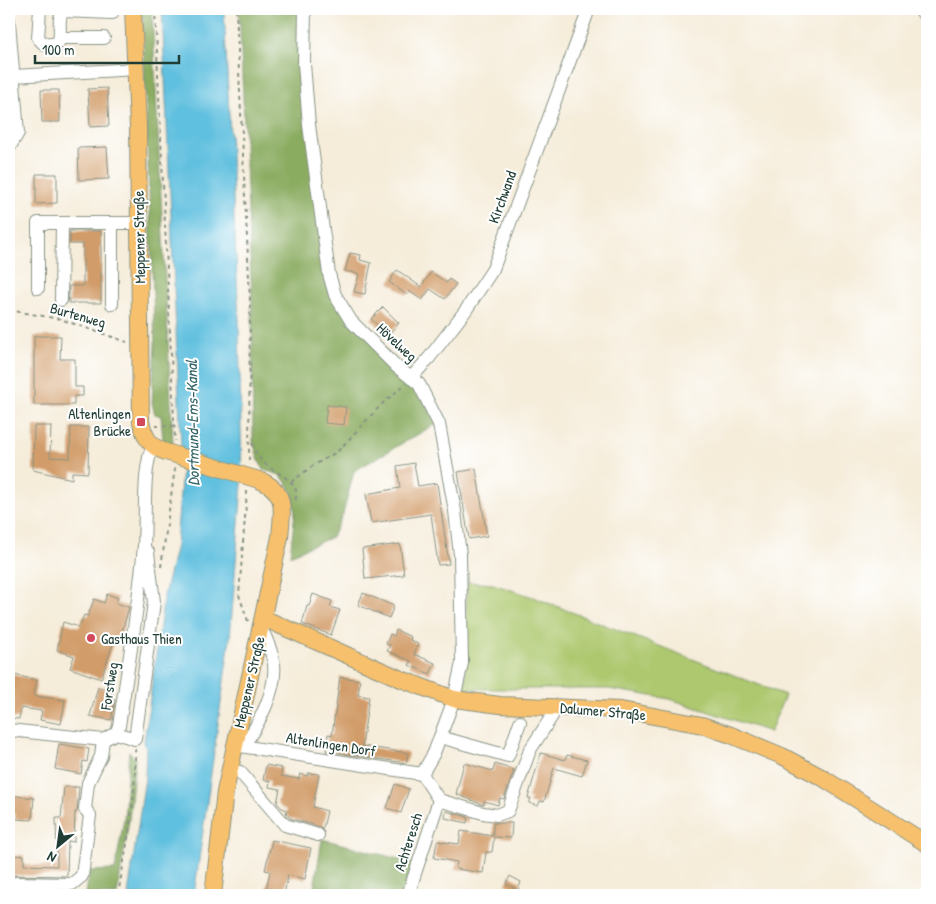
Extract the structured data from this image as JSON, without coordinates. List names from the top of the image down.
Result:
{
  "streets": {
    "main road": ["Meppener Straße", "Dalumer Straße"],
    "street": [
      "Kirchwand",
      "Hövelweg",
      "Forstweg",
      "Altenlingen Dorf",
      "Achteresch"
    ],
    "path": ["Burtenweg"]
  },
  "crossings": [
    ["Kirchwand", "Hövelweg"],
    ["Meppener Straße", "Burtenweg"],
    ["Meppener Straße", "Forstweg"],
    ["Meppener Straße", "Dalumer Straße"],
    ["Meppener Straße", "Altenlingen Dorf"],
    ["Hövelweg", "Dalumer Straße"]
  ],
  "water": ["Dortmund-Ems-Kanal"],
  "places": {
    "transit": ["Altenlingen Brücke"],
    "other": ["Gasthaus Thien"]
  },
  "scale_bar": "100 m",
  "north": "bottom left"
}
